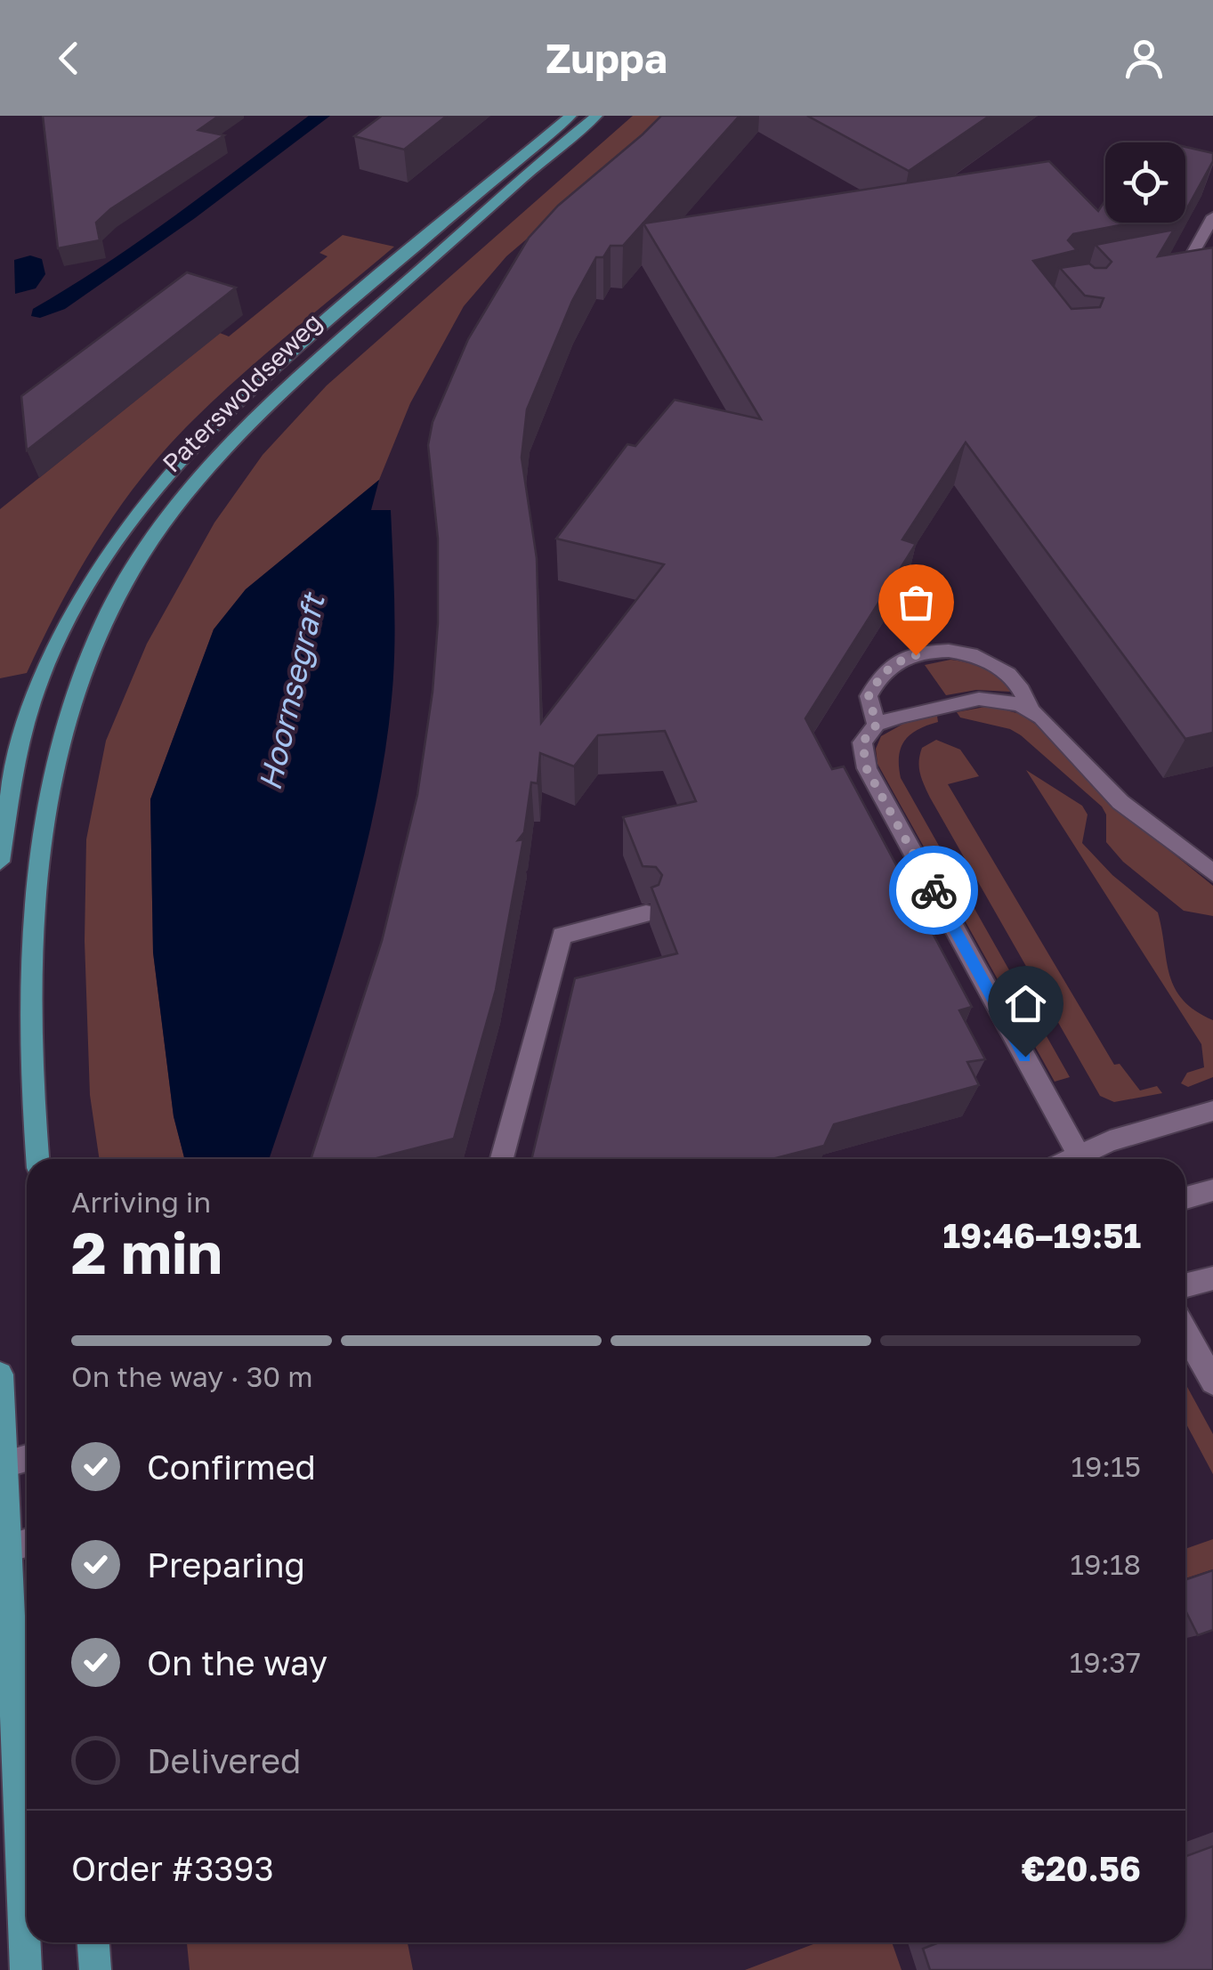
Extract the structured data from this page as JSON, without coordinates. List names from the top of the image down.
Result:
{
  "streets": {
    "main road": ["Paterswoldseweg"]
  },
  "water": ["Hoornsegraft"],
  "page": {
    "header": "Zuppa",
    "heading": ["2 min", "Arriving in", "19:46–19:51"],
    "panel": ["Order #3393", "€20.56"],
    "bar": "On the way · 30 m",
    "list": [
      ["Confirmed", "19:15"],
      ["Preparing", "19:18"],
      ["On the way", "19:37"],
      "Delivered"
    ]
  }
}
